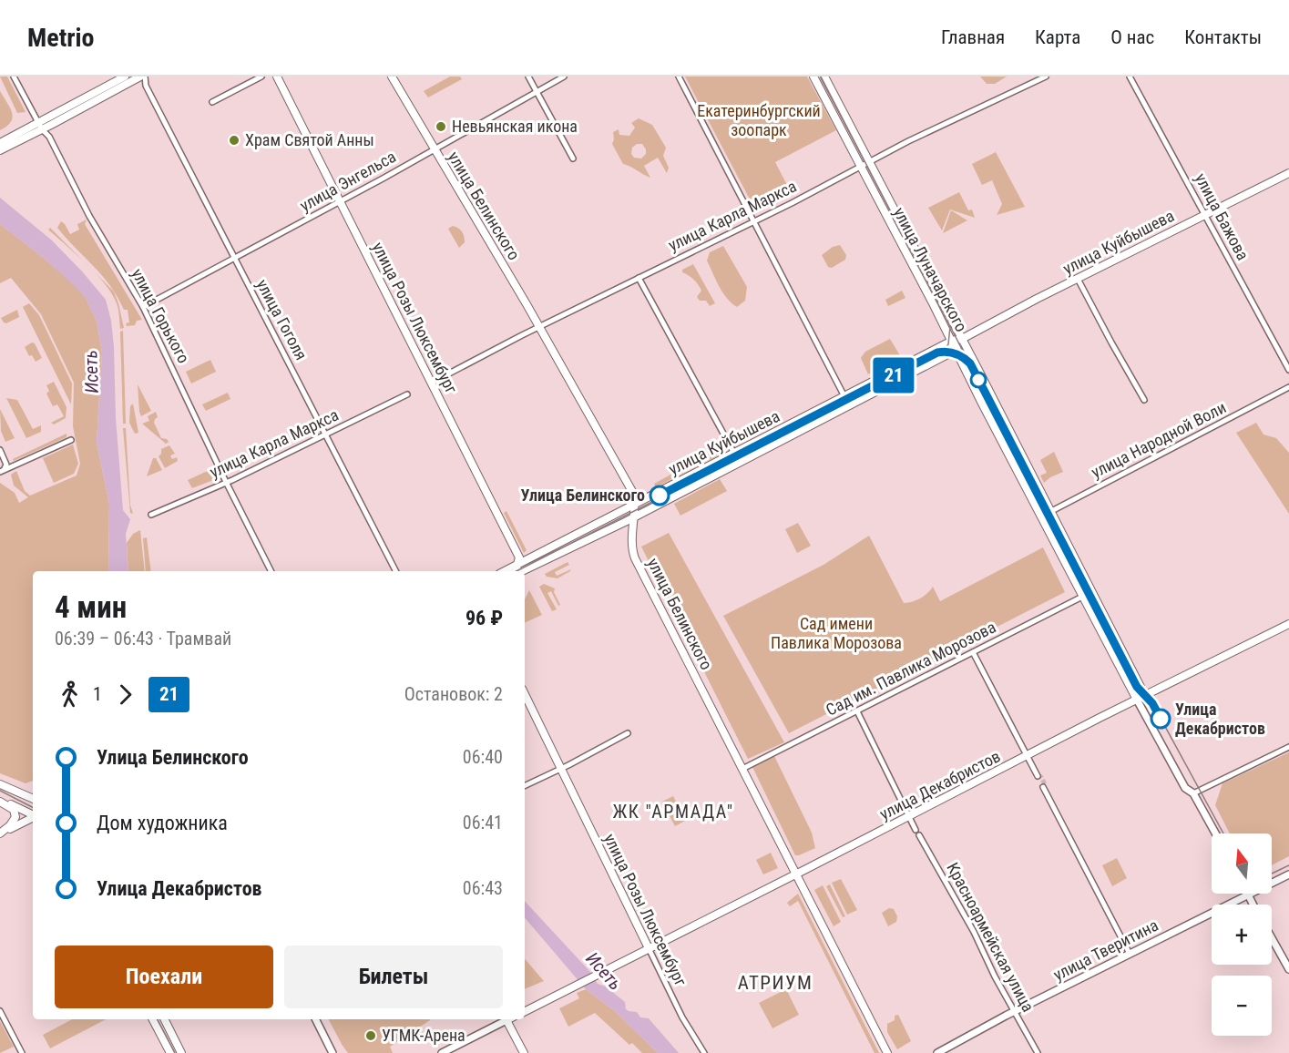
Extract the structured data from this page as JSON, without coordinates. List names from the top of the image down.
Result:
{
  "streets": {
    "main road": [
      "улица Белинского",
      "улица Куйбышева",
      "улица Луначарского",
      "улица Розы Люксембург",
      "улица Декабристов"
    ],
    "street": [
      "улица Энгельса",
      "улица Карла Маркса",
      "улица Бажова",
      "улица Горького",
      "улица Гоголя",
      "улица Народной Воли",
      "Сад им. Павлика Морозова",
      "Красноармейская улица",
      "улица Тверитина"
    ]
  },
  "crossings": [
    ["улица Энгельса", "улица Белинского"],
    ["улица Энгельса", "улица Горького"],
    ["улица Энгельса", "улица Розы Люксембург"],
    ["улица Энгельса", "улица Гоголя"],
    ["улица Белинского", "улица Карла Маркса"],
    ["улица Белинского", "улица Куйбышева"],
    ["улица Белинского", "Сад им. Павлика Морозова"],
    ["улица Белинского", "улица Декабристов"],
    ["улица Карла Маркса", "улица Луначарского"],
    ["улица Карла Маркса", "улица Горького"],
    ["улица Карла Маркса", "улица Розы Люксембург"],
    ["улица Карла Маркса", "улица Гоголя"],
    ["улица Бажова", "улица Куйбышева"],
    ["улица Куйбышева", "улица Луначарского"],
    ["улица Куйбышева", "улица Розы Люксембург"],
    ["улица Луначарского", "улица Народной Воли"],
    ["улица Луначарского", "Сад им. Павлика Морозова"],
    ["улица Луначарского", "улица Декабристов"],
    ["улица Розы Люксембург", "улица Декабристов"],
    ["Красноармейская улица", "улица Тверитина"]
  ],
  "districts": ["ЖК \"АРМАДА\"", "АТРИУМ"],
  "water": ["Исеть"],
  "parks": ["Екатеринбургский зоопарк", "Сад имени Павлика Морозова"],
  "places": [
    "Невьянская икона",
    "Храм Святой Анны",
    "Улица Белинского",
    "Улица Декабристов",
    "УГМК-Арена"
  ],
  "lines": ["tram line 21"],
  "north": "top",
  "page": {
    "header": "Metrio",
    "nav": [
      "Главная",
      "Карта",
      "О нас",
      "Контакты"
    ],
    "on_map": "21",
    "heading": ["4 мин", "06:39 – 06:43 · Трамвай", "96 ₽"],
    "legs": ["1", "21", "Остановок: 2"],
    "list": [
      {
        "name": "Улица Белинского",
        "value": "06:40"
      },
      {
        "name": "Дом художника",
        "value": "06:41"
      },
      {
        "name": "Улица Декабристов",
        "value": "06:43"
      }
    ],
    "map_buttons": ["+", "−"],
    "buttons": ["Поехали", "Билеты"]
  }
}
